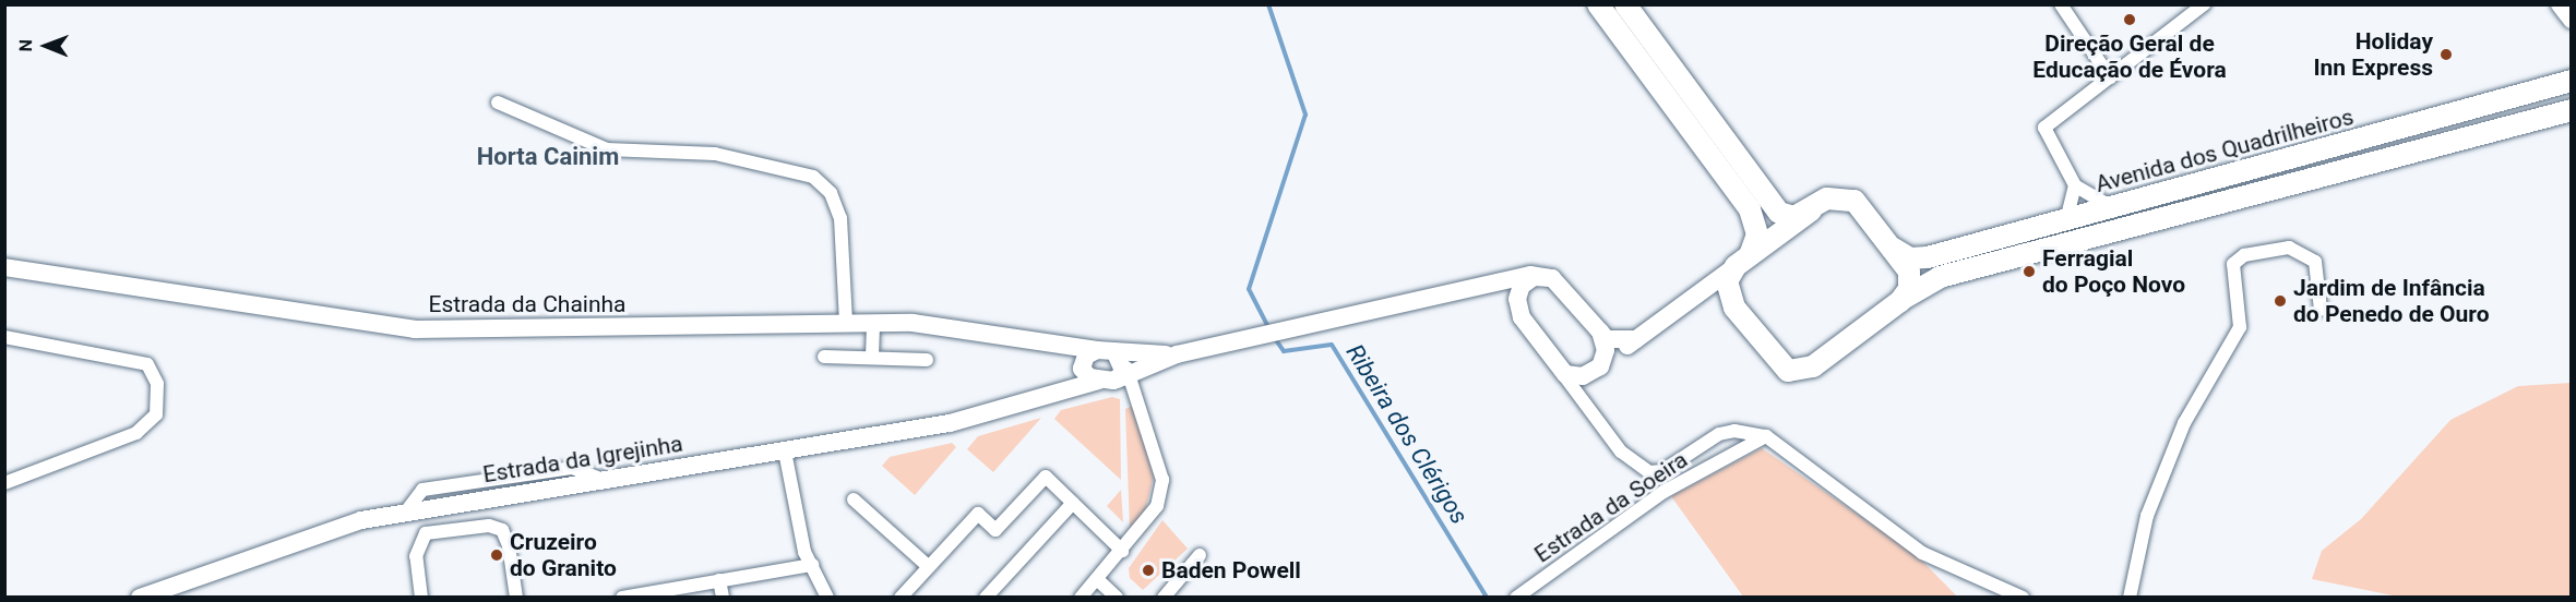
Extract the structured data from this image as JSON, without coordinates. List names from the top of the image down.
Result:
{
  "streets": {
    "main road": ["Avenida dos Quadrilheiros"],
    "street": ["Estrada da Chainha", "Estrada da Igrejinha", "Estrada da Soeira"]
  },
  "districts": ["Horta Cainim"],
  "water": ["Ribeira dos Clérigos"],
  "places": [
    "Direção Geral de Educação de Évora",
    "Holiday Inn Express",
    "Ferragial do Poço Novo",
    "Jardim de Infância do Penedo de Ouro",
    "Cruzeiro do Granito",
    "Baden Powell"
  ],
  "north": "left"
}
